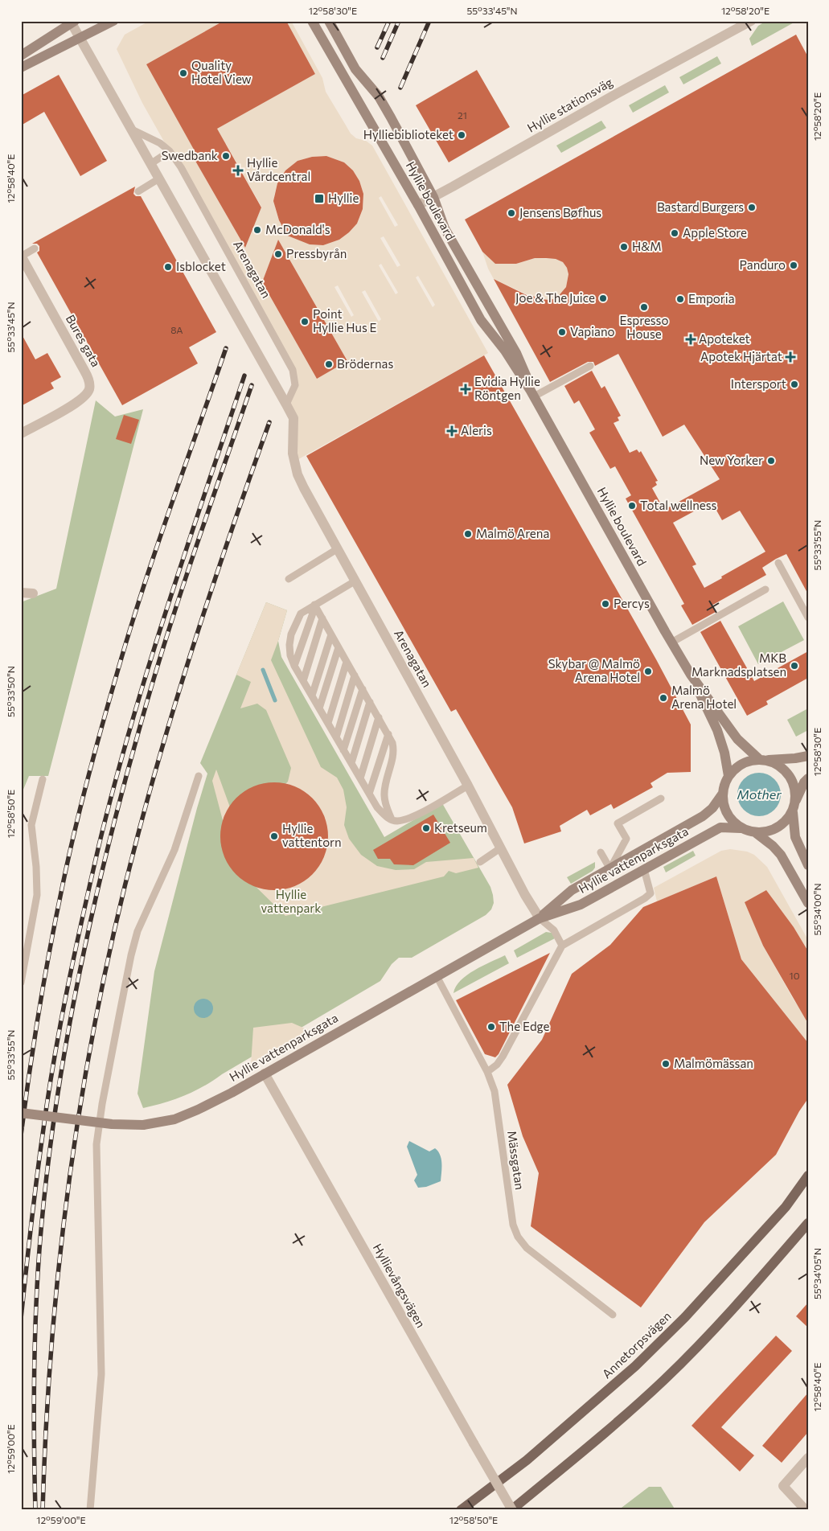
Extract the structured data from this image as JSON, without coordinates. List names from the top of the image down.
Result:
{
  "streets": {
    "main road": ["Annetorpsvägen"],
    "street": [
      "Hyllie stationsväg",
      "Hyllie boulevard",
      "Arenagatan",
      "Bures gata",
      "Hyllie vattenparksgata",
      "Hyllievångsvägen"
    ],
    "lane": ["Mässgatan"]
  },
  "crossings": [
    ["Hyllie stationsväg", "Hyllie boulevard"],
    ["Hyllie boulevard", "Hyllie vattenparksgata"],
    ["Arenagatan", "Hyllie vattenparksgata"],
    ["Hyllie vattenparksgata", "Mässgatan"],
    ["Hyllie vattenparksgata", "Hyllievångsvägen"]
  ],
  "water": ["Mother"],
  "parks": ["Hyllie vattenpark"],
  "places": {
    "other": [
      "Quality Hotel View",
      "Hylliebiblioteket",
      "Swedbank",
      "Bastard Burgers",
      "Jensens Bøfhus",
      "McDonald's",
      "Apple Store",
      "H&M",
      "Pressbyrån",
      "Panduro",
      "Isblocket",
      "Joe & The Juice",
      "Emporia",
      "Espresso House",
      "Point Hyllie Hus E",
      "Vapiano",
      "Brödernas",
      "Intersport",
      "New Yorker",
      "Total wellness",
      "Malmö Arena",
      "Percys",
      "MKB Marknadsplatsen",
      "Skybar @ Malmö Arena Hotel",
      "Malmö Arena Hotel",
      "Kretseum",
      "Hyllie vattentorn",
      "The Edge",
      "Malmömässan"
    ],
    "health": [
      "Hyllie Vårdcentral",
      "Apoteket",
      "Apotek Hjärtat",
      "Evidia Hyllie Röntgen",
      "Aleris"
    ],
    "transit": ["Hyllie"]
  },
  "house_numbers": ["21", "8A", "10"],
  "coordinates": [
    "12°58'30\"E",
    "55°33'45\"N",
    "12°58'20\"E",
    "12°58'40\"E",
    "55°33'55\"N",
    "55°33'50\"N",
    "12°58'50\"E",
    "55°34'00\"N",
    "55°34'05\"N",
    "12°59'00\"E"
  ]
}
